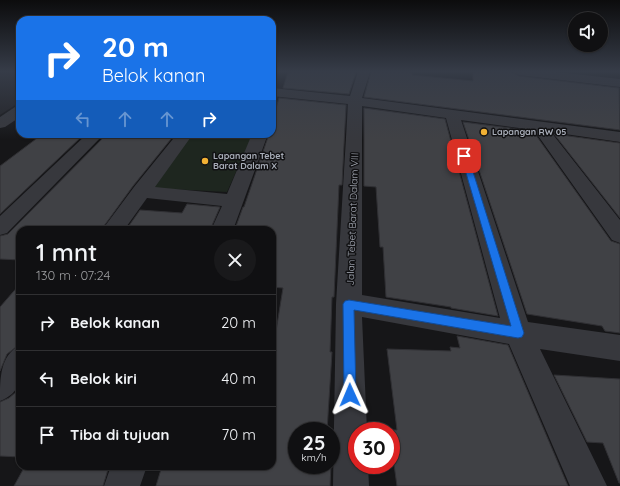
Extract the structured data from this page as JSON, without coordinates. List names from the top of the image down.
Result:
{
  "streets": {
    "street": ["Jalan Tebet Barat Dalam VIII"]
  },
  "places": ["Lapangan RW 05", "Lapangan Tebet Barat Dalam X"],
  "page": {
    "turn": ["20 m", "Belok kanan"],
    "heading": ["1 mnt", "130 m · 07:24"],
    "list": [
      {
        "name": "Belok kanan",
        "value": "20 m"
      },
      {
        "name": "Belok kiri",
        "value": "40 m"
      },
      {
        "name": "Tiba di tujuan",
        "value": "70 m"
      }
    ],
    "speed": "25 km/h",
    "limit": "30"
  }
}
